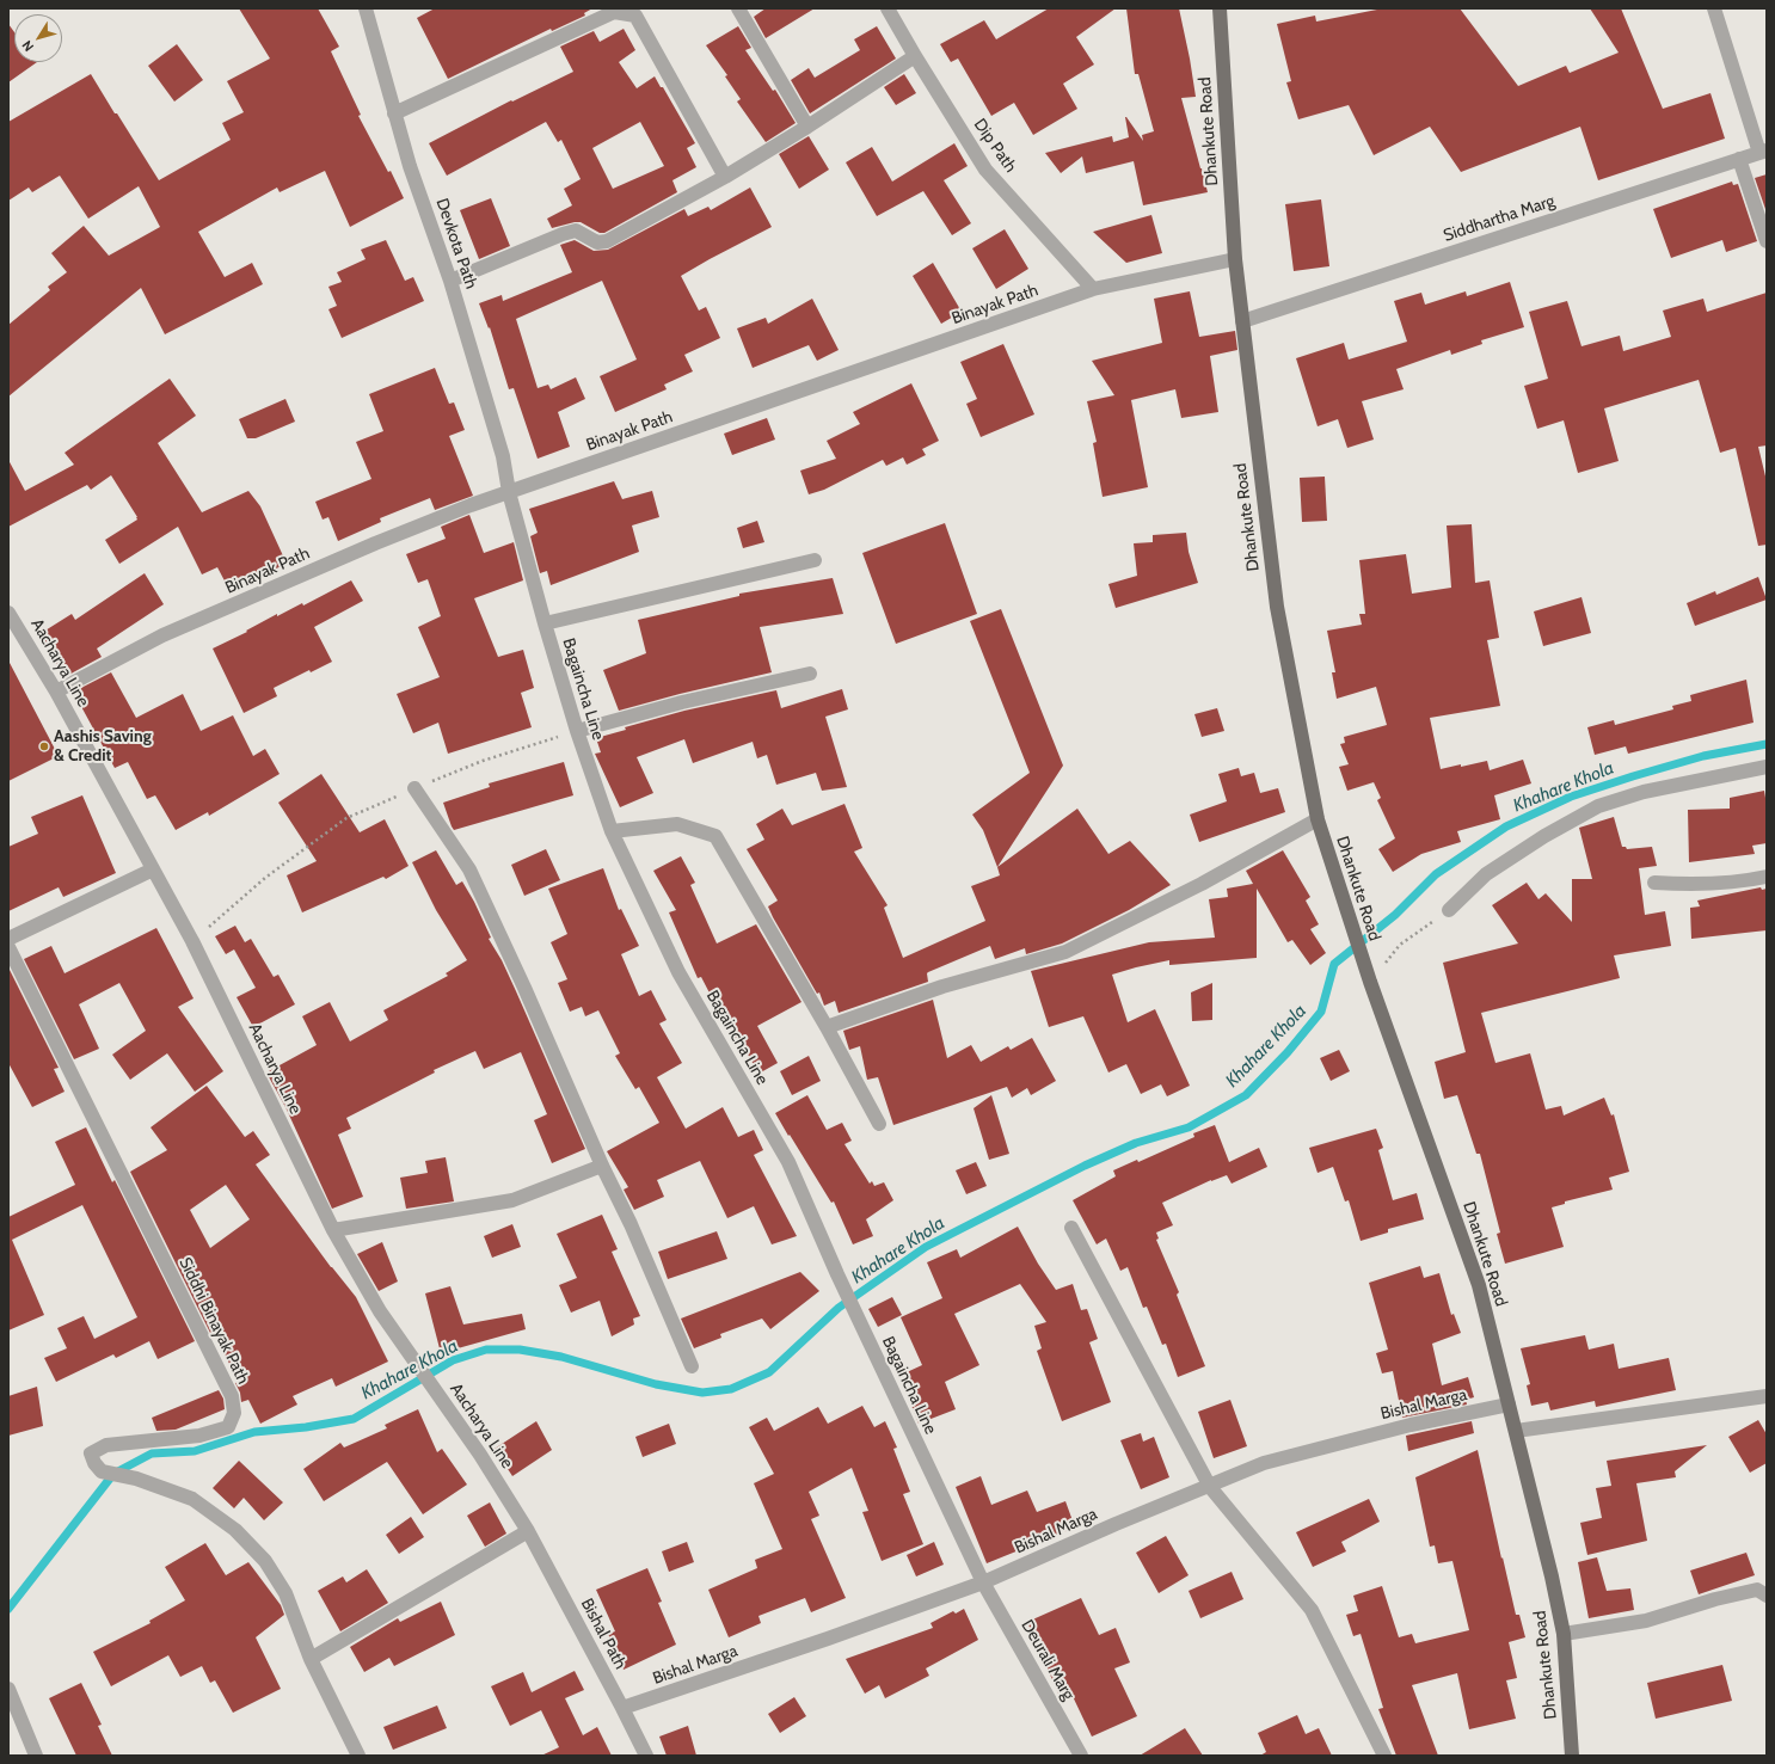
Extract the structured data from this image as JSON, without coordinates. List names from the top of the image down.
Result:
{
  "streets": {
    "main road": ["Dhankute Road"],
    "street": [
      "Dip Path",
      "Siddhartha Marg",
      "Devkota Path",
      "Binayak Path",
      "Aacharya Line",
      "Bagaincha Line",
      "Siddhi Binayak Path",
      "Bishal Marga",
      "Bishal Path",
      "Deurali Marg"
    ]
  },
  "crossings": [
    ["Dhankute Road", "Siddhartha Marg"],
    ["Dhankute Road", "Binayak Path"],
    ["Dhankute Road", "Bishal Marga"],
    ["Dip Path", "Binayak Path"],
    ["Devkota Path", "Binayak Path"],
    ["Devkota Path", "Bagaincha Line"],
    ["Binayak Path", "Aacharya Line"],
    ["Binayak Path", "Bagaincha Line"],
    ["Aacharya Line", "Bishal Path"],
    ["Bagaincha Line", "Bishal Marga"],
    ["Bagaincha Line", "Deurali Marg"],
    ["Bishal Marga", "Bishal Path"],
    ["Bishal Marga", "Deurali Marg"]
  ],
  "water": ["Khahare Khola"],
  "places": ["Aashis Saving & Credit"],
  "north": "bottom left"
}
